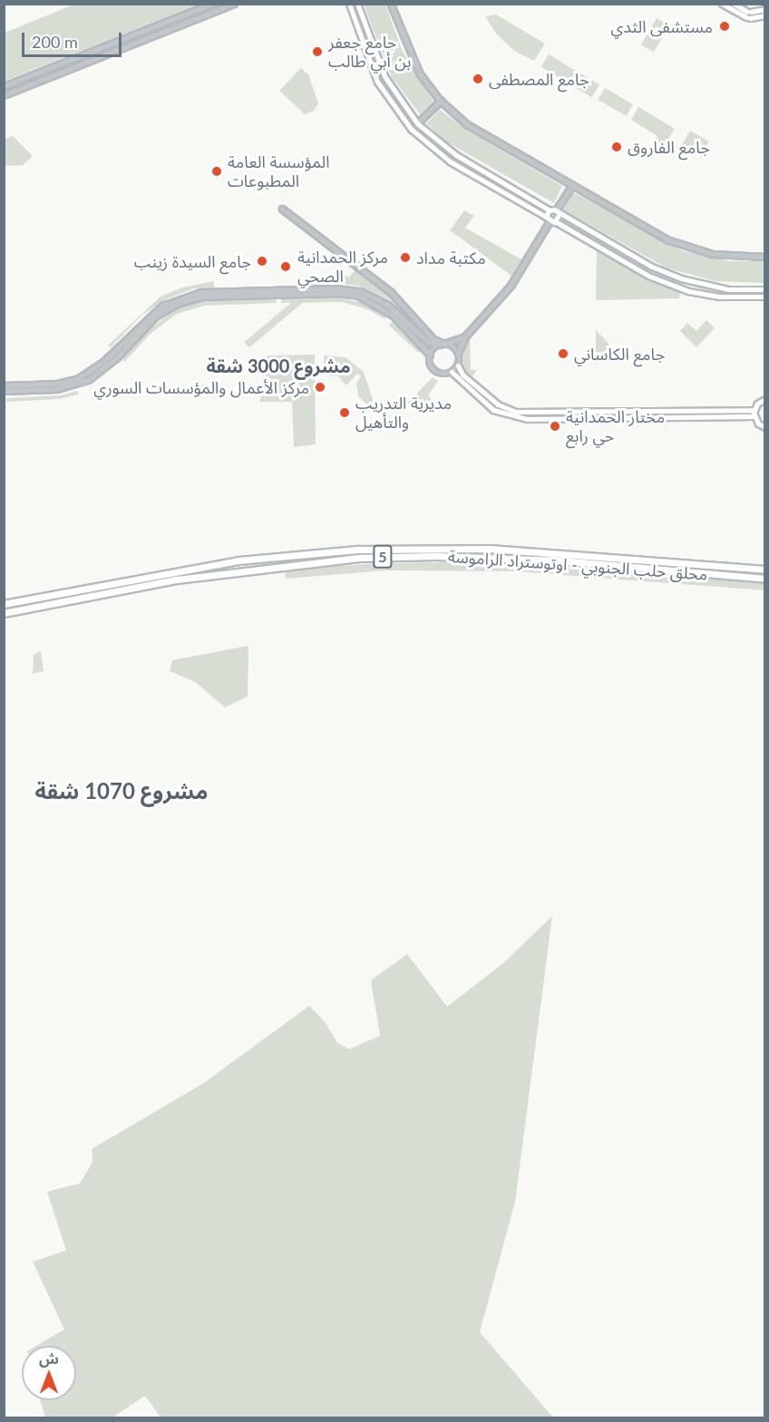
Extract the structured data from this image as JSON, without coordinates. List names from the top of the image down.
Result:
{
  "streets": {
    "highway": ["5", "محلق حلب الجنوبي - اوتوستراد الراموسة"]
  },
  "districts": ["مشروع 3000 شقة", "مشروع 1070 شقة"],
  "places": [
    "مستشفى الثدي",
    "جامع جعفر بن أبي طالب",
    "جامع المصطفى",
    "جامع الفاروق",
    "المؤسسة العامة المطبوعات",
    "مكتبة مداد",
    "جامع السيدة زينب",
    "مركز الحمدانية الصحي",
    "جامع الكاساني",
    "مركز الأعمال والمؤسسات السوري",
    "مديرية التدريب والتأهيل",
    "مختار الحمدانية حي رابع"
  ],
  "scale_bar": "200 m",
  "north": "top"
}
